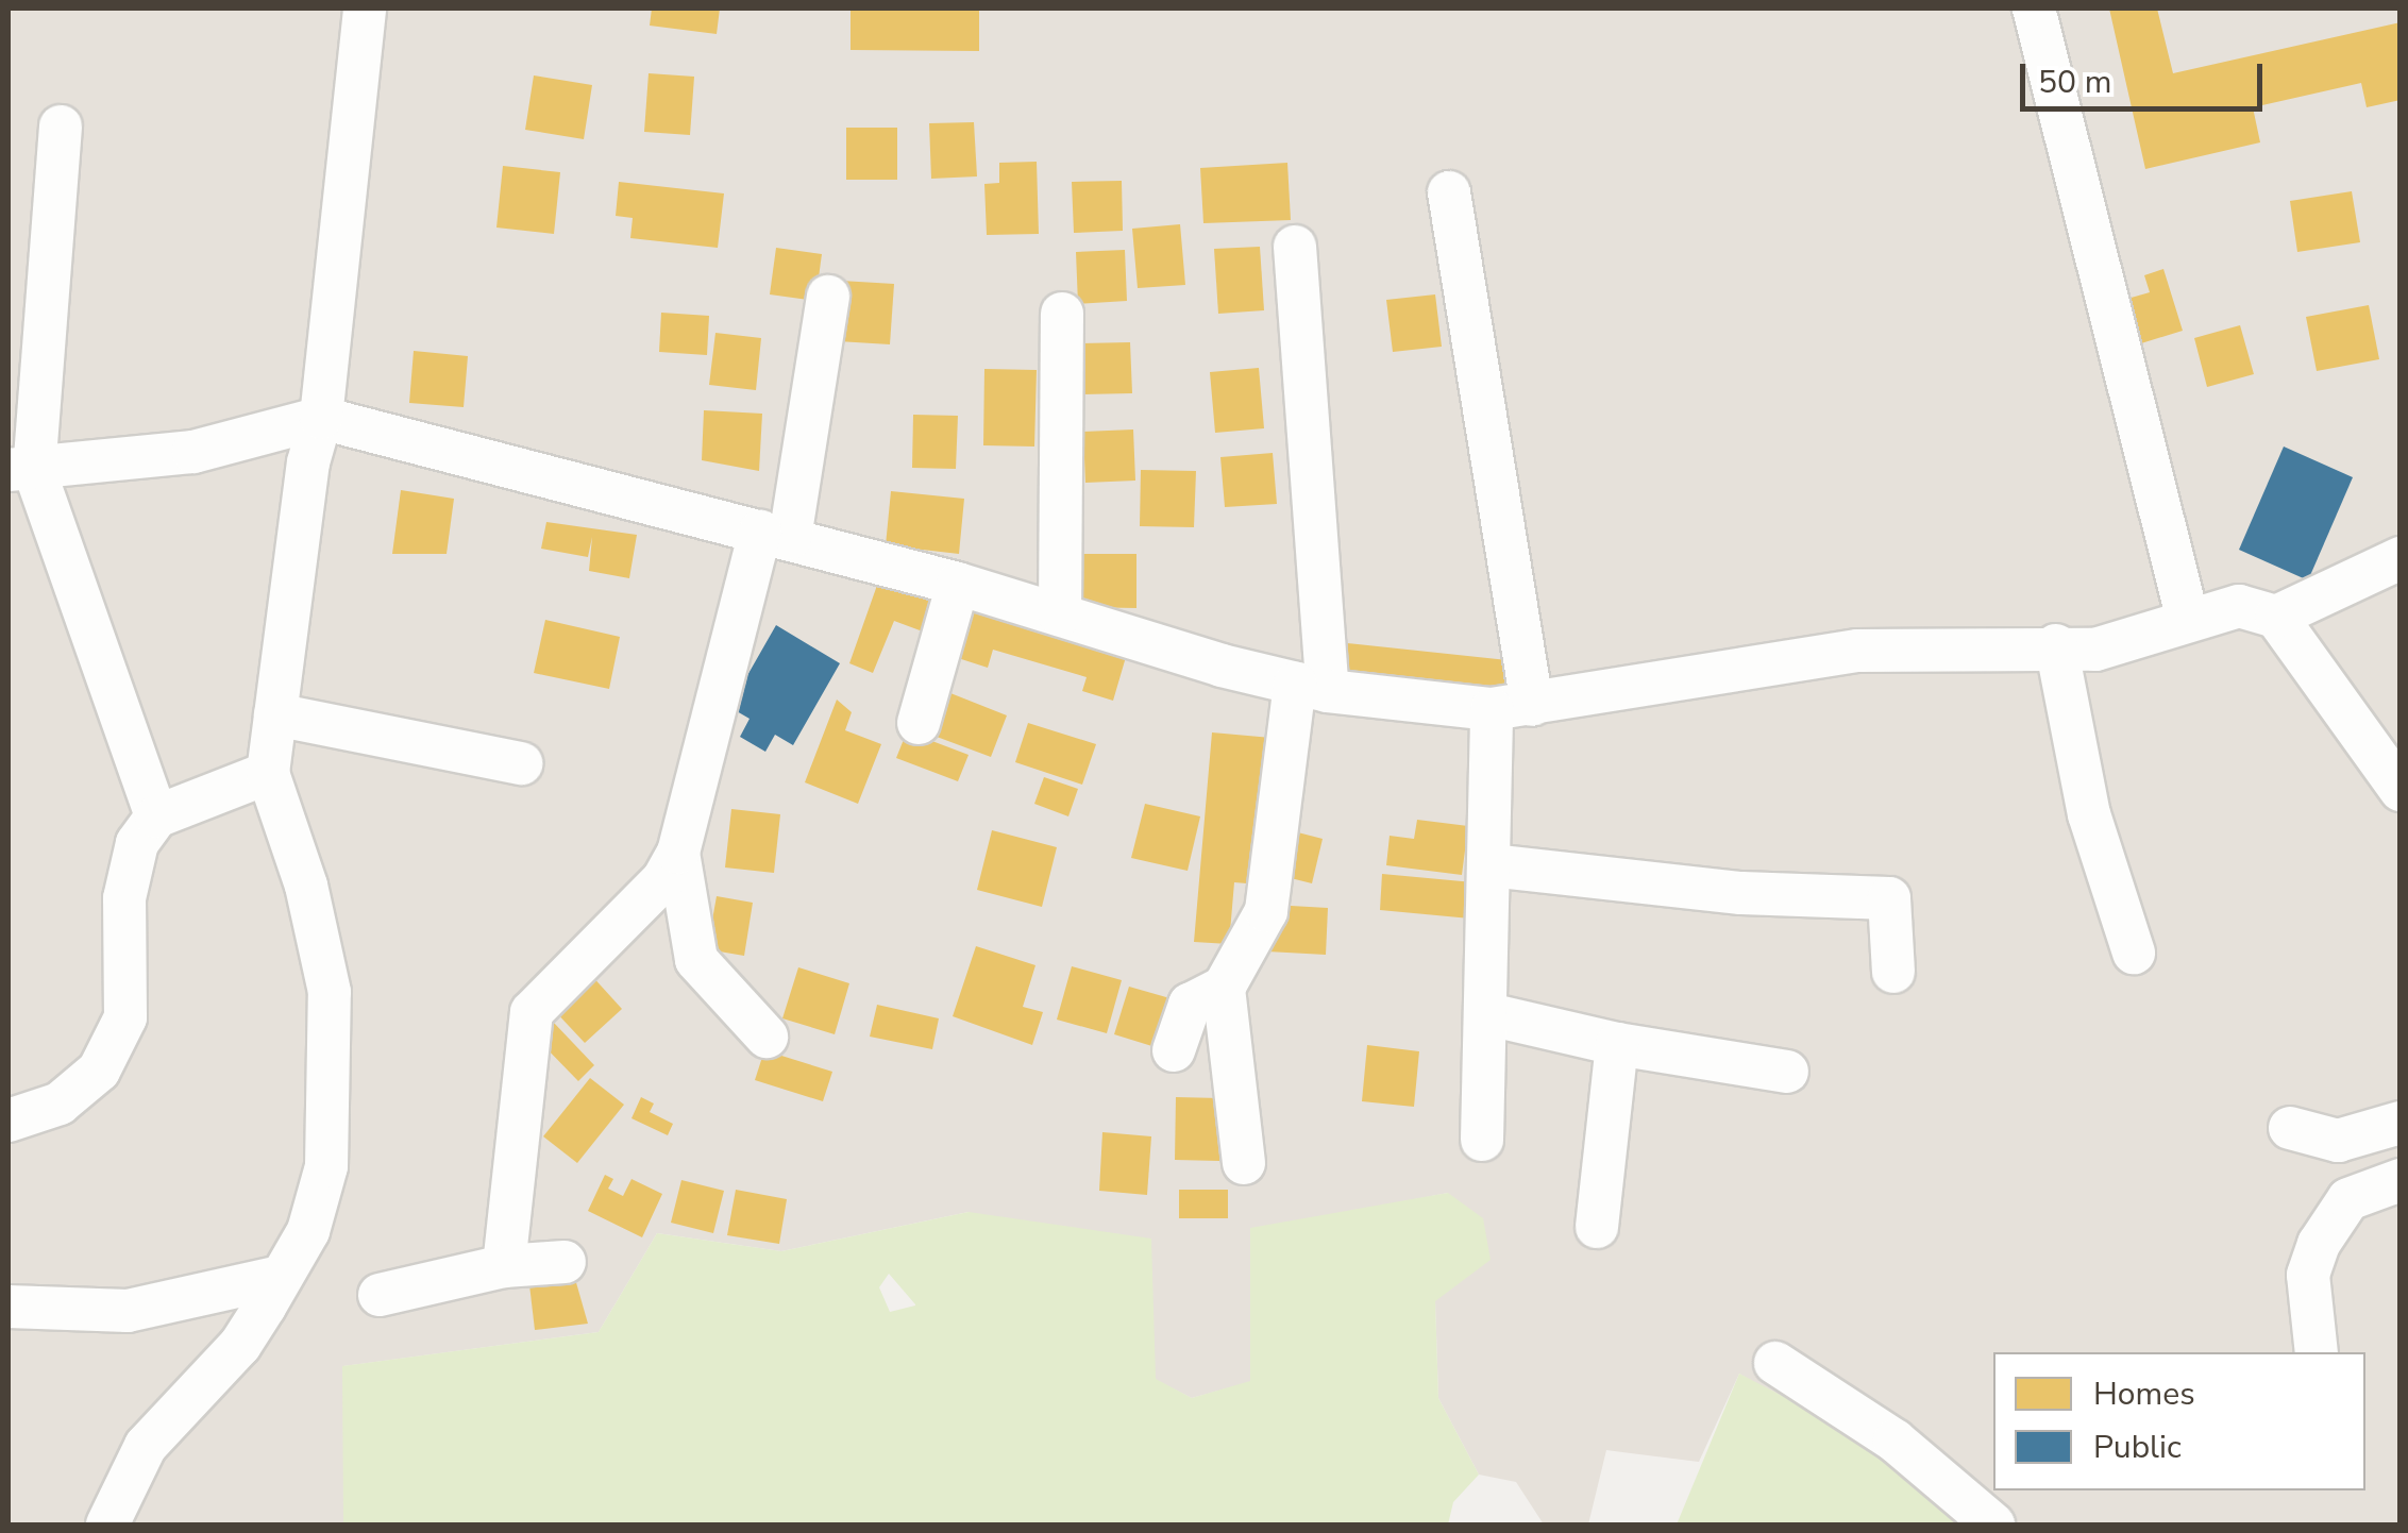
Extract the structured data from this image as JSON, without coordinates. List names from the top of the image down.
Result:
{
  "legend": ["Homes", "Public"],
  "scale_bar": "50 m"
}
